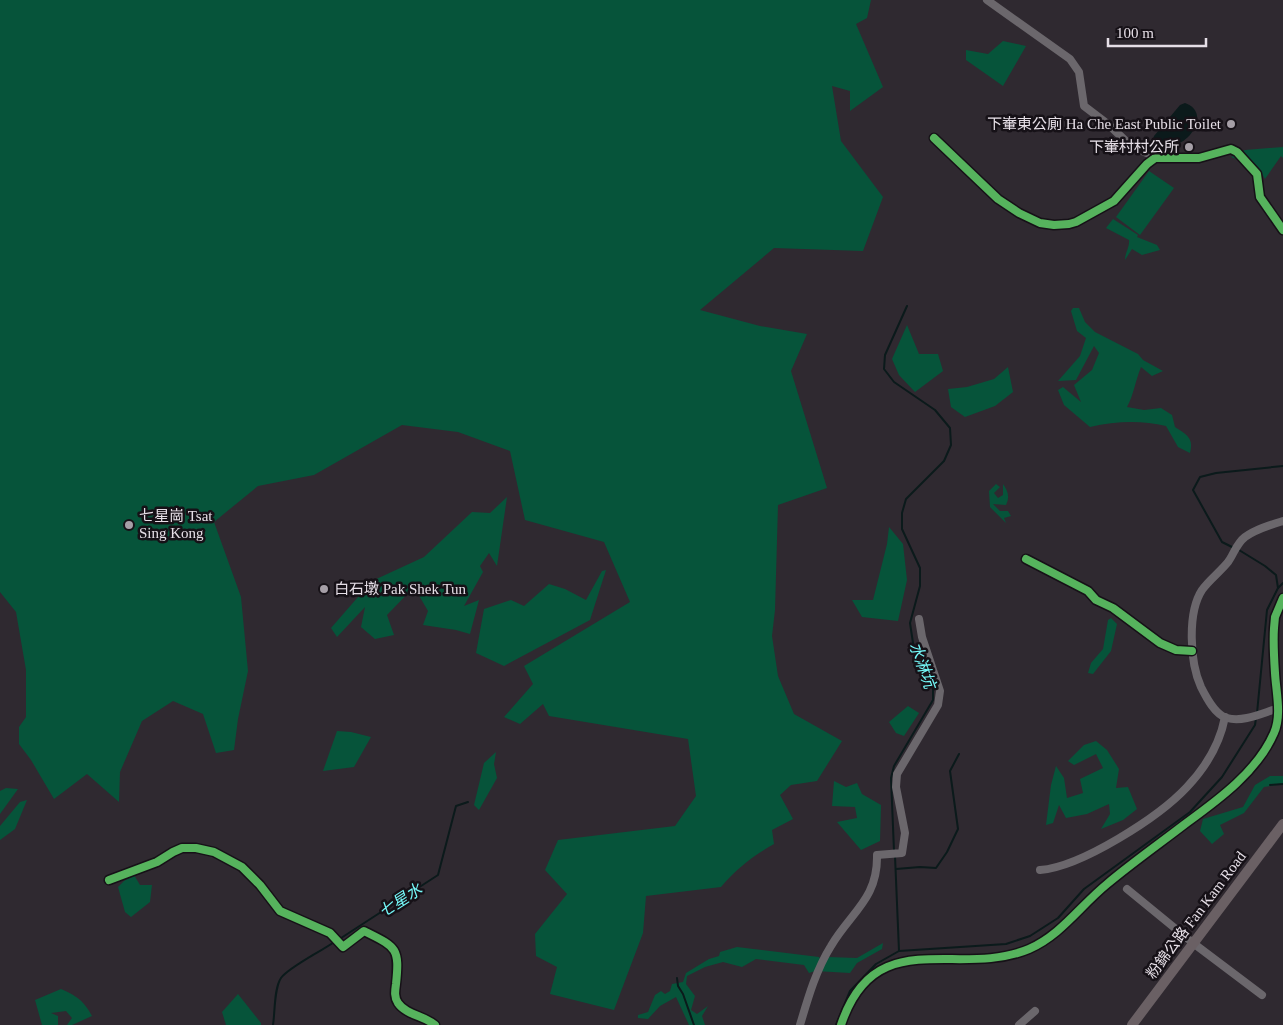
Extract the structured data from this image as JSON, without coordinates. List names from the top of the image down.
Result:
{
  "streets": {
    "main road": ["粉錦公路 Fan Kam Road"]
  },
  "water": ["水淋坑", "七星水"],
  "places": [
    "下輋東公廁 Ha Che East Public Toilet",
    "下輋村村公所",
    "七星崗 Tsat Sing Kong",
    "白石墩 Pak Shek Tun"
  ],
  "scale_bar": "100 m"
}
